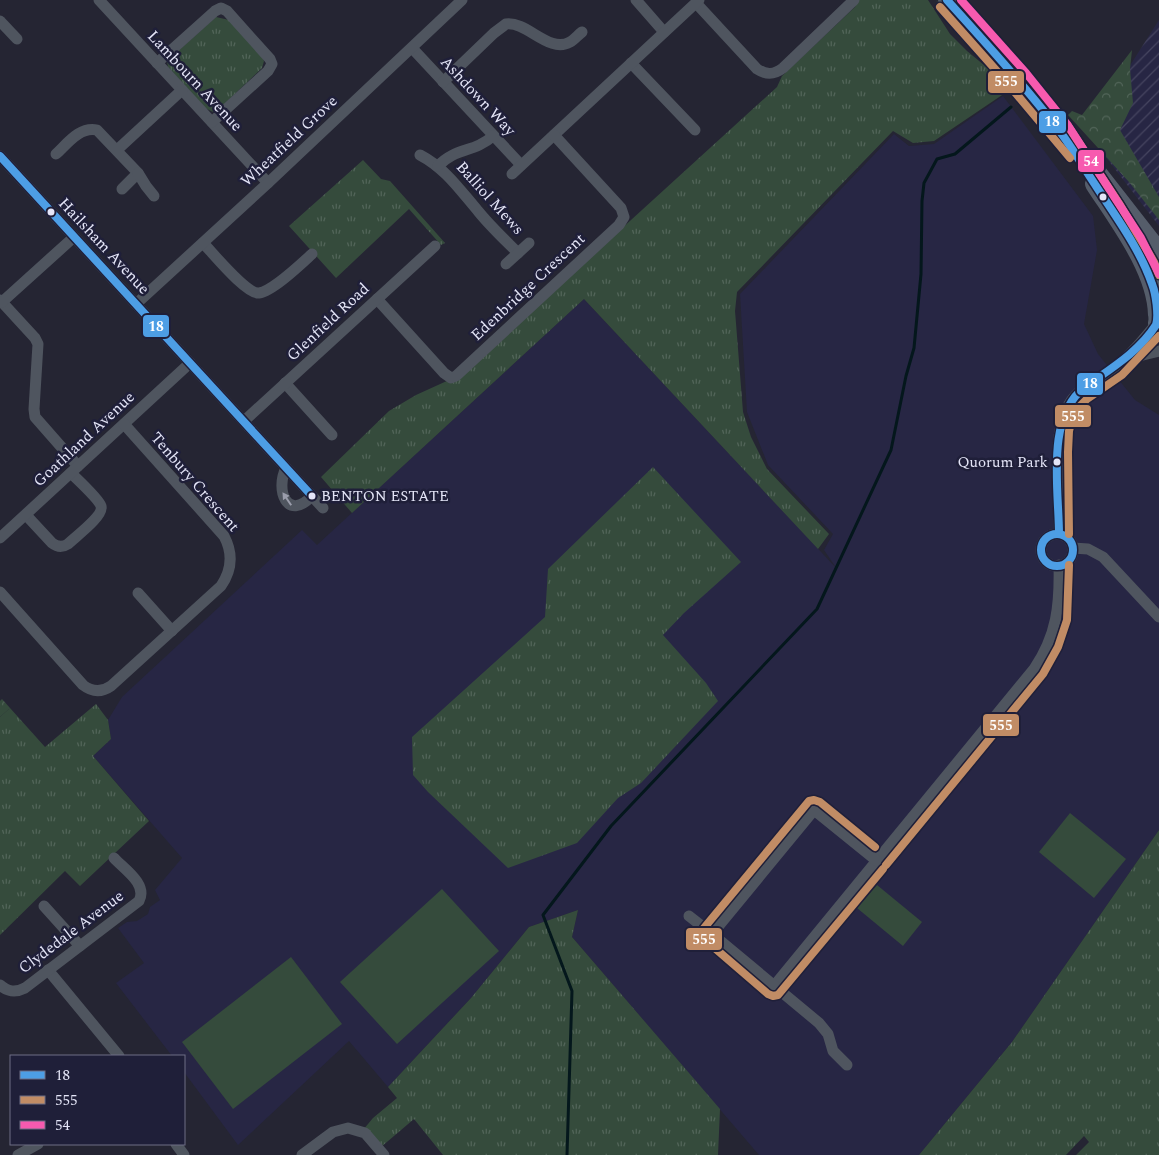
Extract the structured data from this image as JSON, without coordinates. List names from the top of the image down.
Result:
{
  "streets": {
    "street": [
      "Lambourn Avenue",
      "Ashdown Way",
      "Wheatfield Grove",
      "Balliol Mews",
      "Hailsham Avenue",
      "Edenbridge Crescent",
      "Glenfield Road",
      "Goathland Avenue",
      "Tenbury Crescent",
      "Clydedale Avenue"
    ]
  },
  "crossings": [
    ["Lambourn Avenue", "Wheatfield Grove"],
    ["Ashdown Way", "Wheatfield Grove"],
    ["Ashdown Way", "Balliol Mews"],
    ["Wheatfield Grove", "Hailsham Avenue"],
    ["Hailsham Avenue", "Glenfield Road"],
    ["Hailsham Avenue", "Goathland Avenue"],
    ["Edenbridge Crescent", "Glenfield Road"],
    ["Goathland Avenue", "Tenbury Crescent"]
  ],
  "places": ["Quorum Park", "BENTON ESTATE"],
  "lines": ["transit line 18", "transit line 54", "transit line 555"],
  "legend": ["18", "555", "54"]
}
